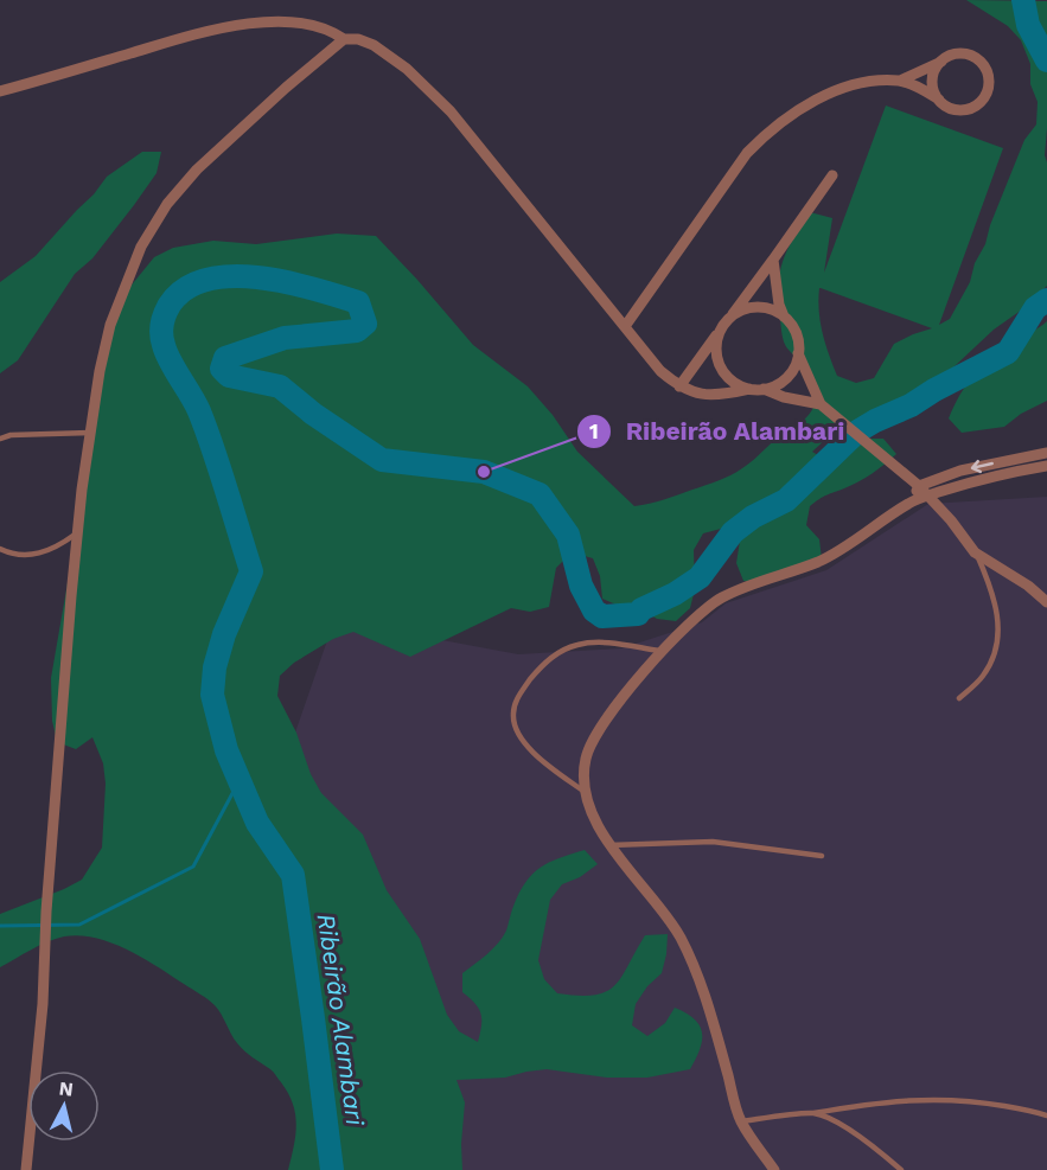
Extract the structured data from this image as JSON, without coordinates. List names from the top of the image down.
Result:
{
  "water": ["Ribeirão Alambari"],
  "places": ["Ribeirão Alambari"],
  "north": "top"
}
